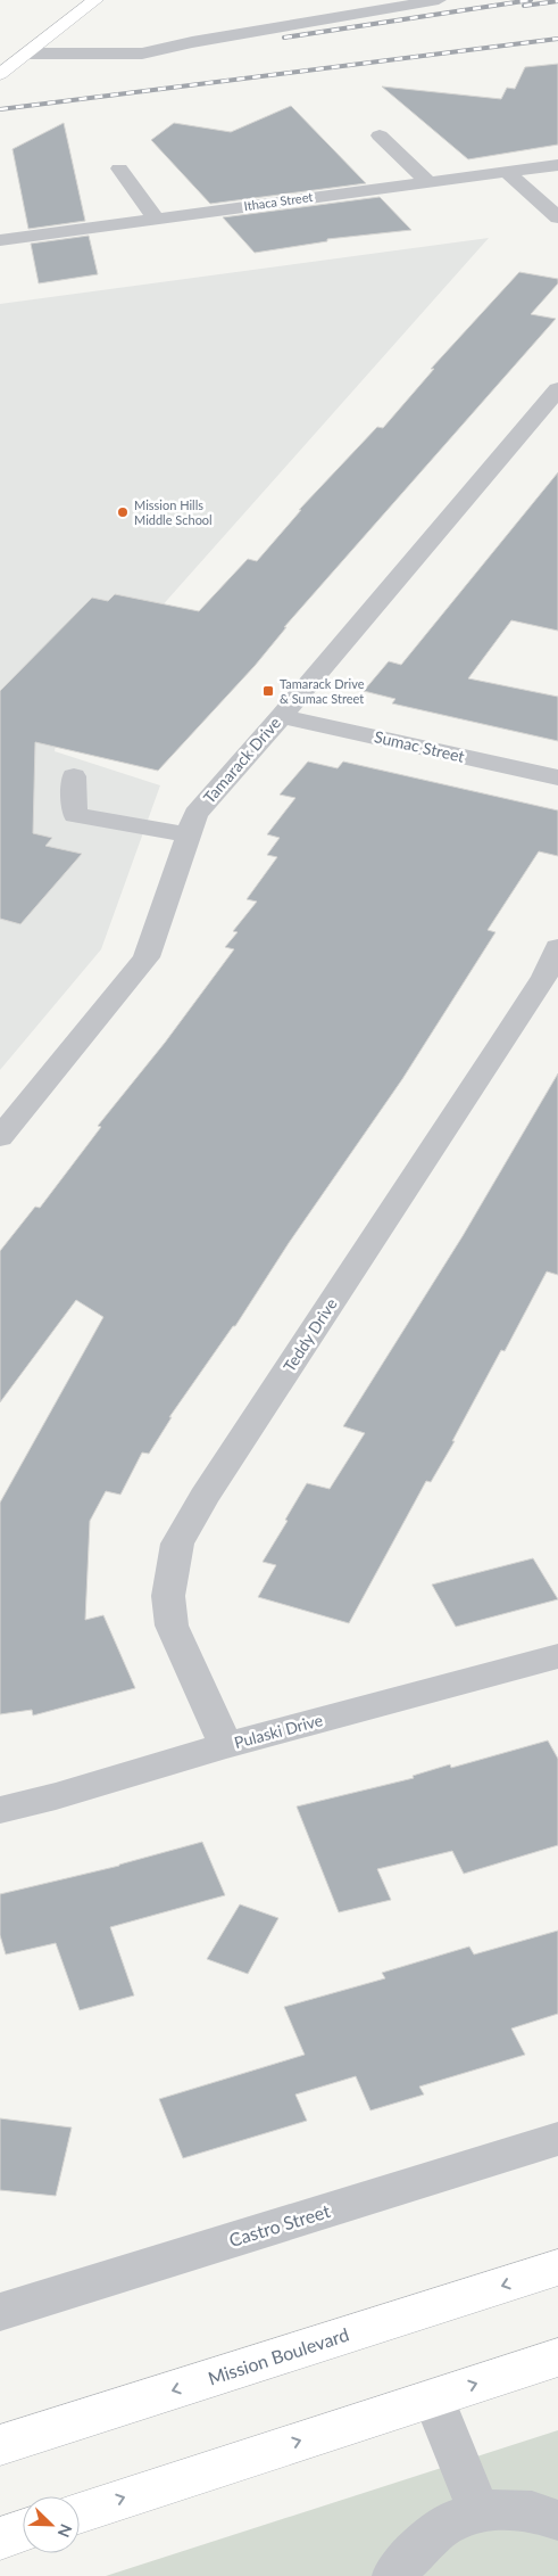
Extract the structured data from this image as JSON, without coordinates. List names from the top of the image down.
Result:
{
  "streets": {
    "main road": ["Mission Boulevard"],
    "street": [
      "Ithaca Street",
      "Sumac Street",
      "Tamarack Drive",
      "Teddy Drive",
      "Pulaski Drive",
      "Castro Street"
    ]
  },
  "crossings": [
    ["Sumac Street", "Tamarack Drive"],
    ["Teddy Drive", "Pulaski Drive"]
  ],
  "places": {
    "other": ["Mission Hills Middle School"],
    "transit": ["Tamarack Drive & Sumac Street"]
  },
  "north": "bottom right"
}
